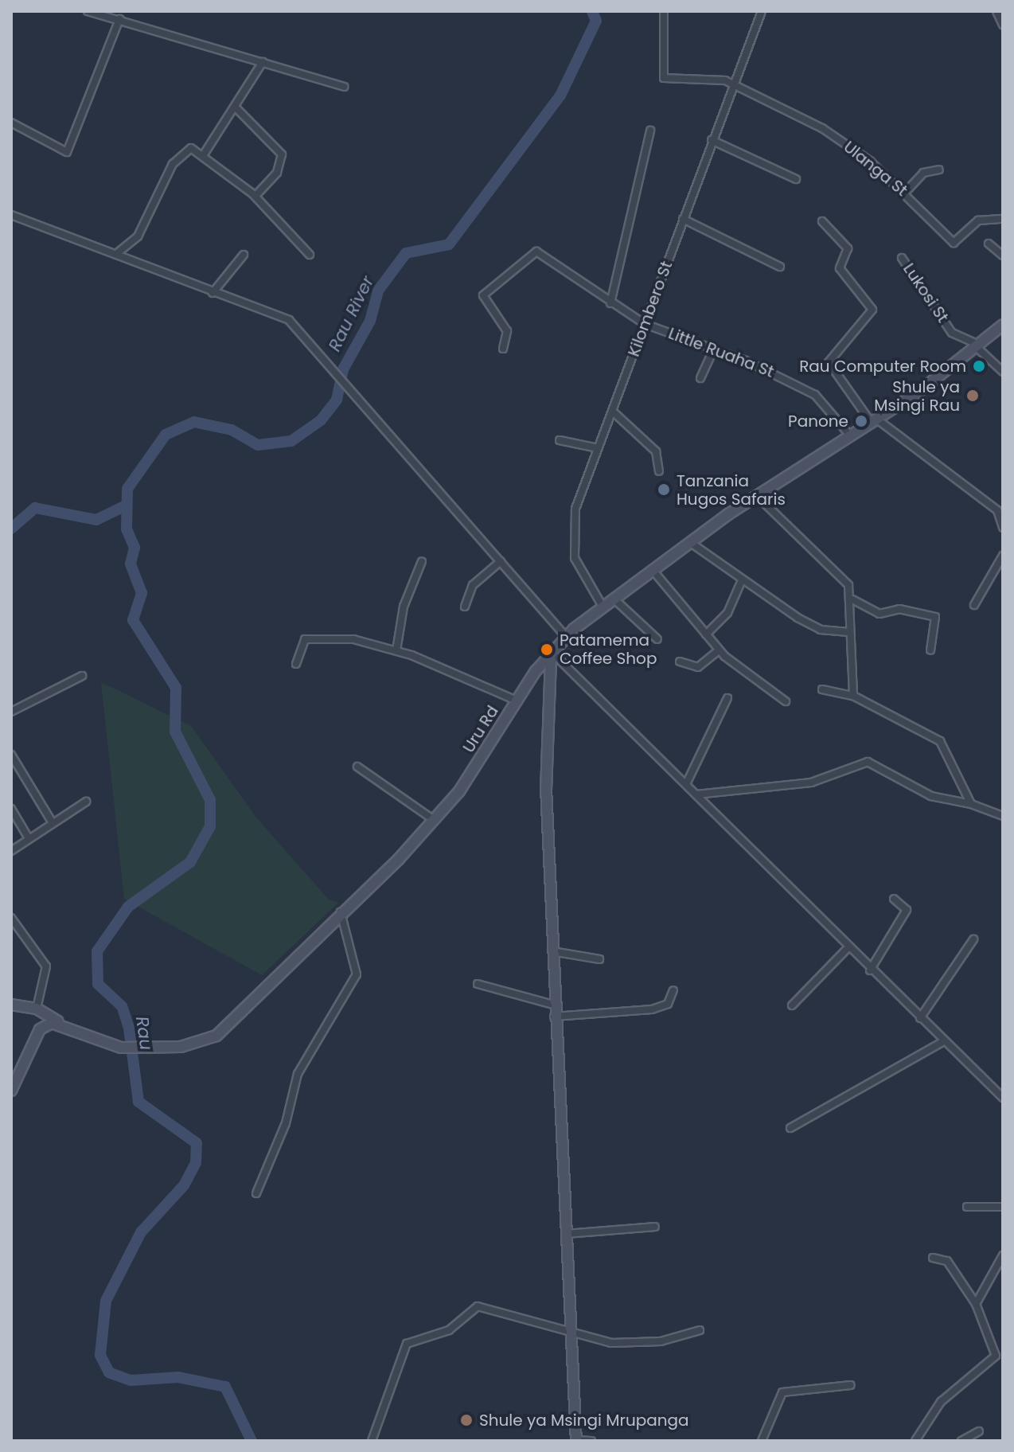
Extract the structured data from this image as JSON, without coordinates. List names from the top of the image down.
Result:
{
  "streets": {
    "street": [
      "Ulanga St",
      "Lukosi St",
      "Kilombero St",
      "Little Ruaha St",
      "Uru Rd"
    ]
  },
  "crossings": [
    ["Ulanga St", "Kilombero St"],
    ["Lukosi St", "Uru Rd"],
    ["Kilombero St", "Little Ruaha St"],
    ["Kilombero St", "Uru Rd"],
    ["Little Ruaha St", "Uru Rd"]
  ],
  "water": ["Rau River", "Rau"],
  "places": [
    "Rau Computer Room",
    "Shule ya Msingi Rau",
    "Panone",
    "Tanzania Hugos Safaris",
    "Patamema Coffee Shop",
    "Shule ya Msingi Mrupanga"
  ]
}
